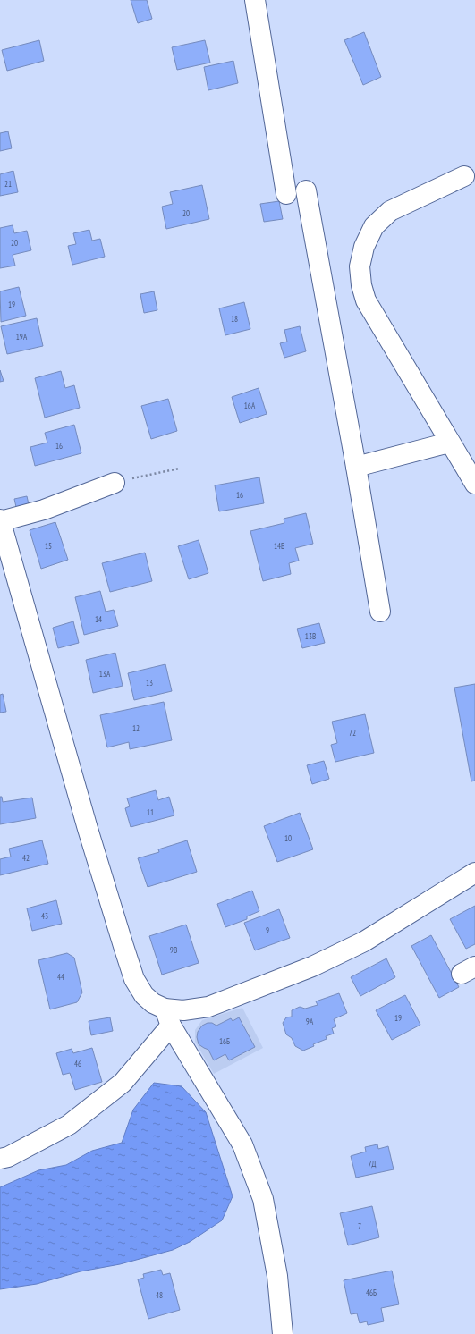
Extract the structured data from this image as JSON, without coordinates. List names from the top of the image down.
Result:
{
  "house_numbers": [
    "21",
    "20",
    "20",
    "19",
    "18",
    "19А",
    "16А",
    "16",
    "16",
    "15",
    "14Б",
    "14",
    "13В",
    "13А",
    "13",
    "12",
    "72",
    "11",
    "10",
    "42",
    "43",
    "9",
    "9В",
    "44",
    "19",
    "9А",
    "16Б",
    "46",
    "7Д",
    "7",
    "46Б",
    "48"
  ]
}
